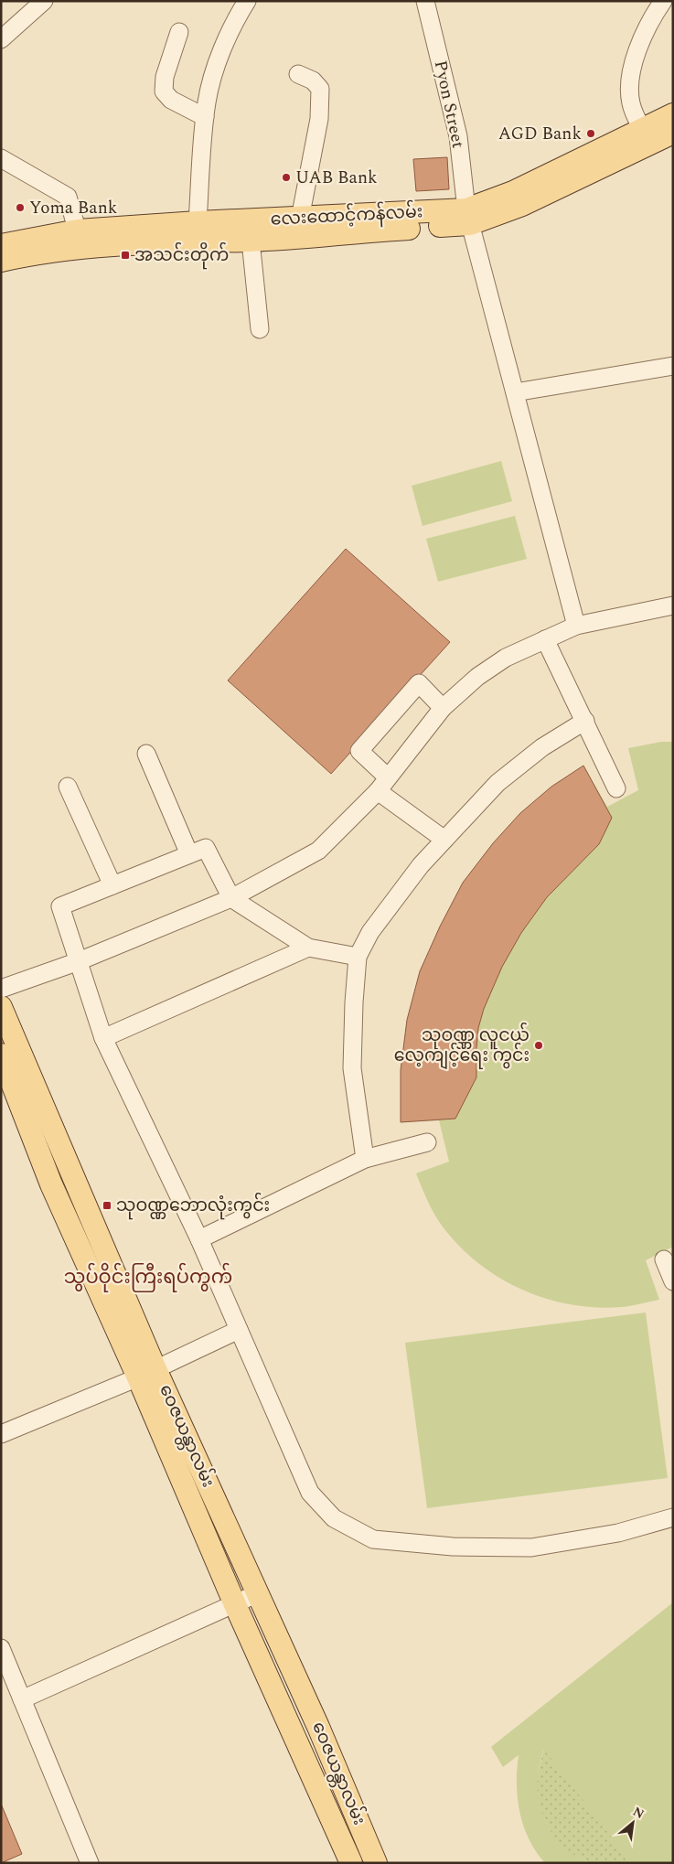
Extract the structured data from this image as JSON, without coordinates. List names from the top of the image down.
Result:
{
  "streets": {
    "main road": ["လေးထောင့်ကန်လမ်း", "ဝေဇယန္တာလမ်း"],
    "street": ["Pyon Street"]
  },
  "crossings": [
    ["Pyon Street", "လေးထောင့်ကန်လမ်း"]
  ],
  "districts": ["သွပ်ဝိုင်းကြီးရပ်ကွက်"],
  "places": {
    "other": [
      "AGD Bank",
      "UAB Bank",
      "Yoma Bank",
      "သုဝဏ္ဏ လူငယ် လေ့ကျင့်ရေး ကွင်း"
    ],
    "transit": ["အသင်းတိုက်", "သုဝဏ္ဏဘောလုံးကွင်း"]
  },
  "north": "top right"
}
